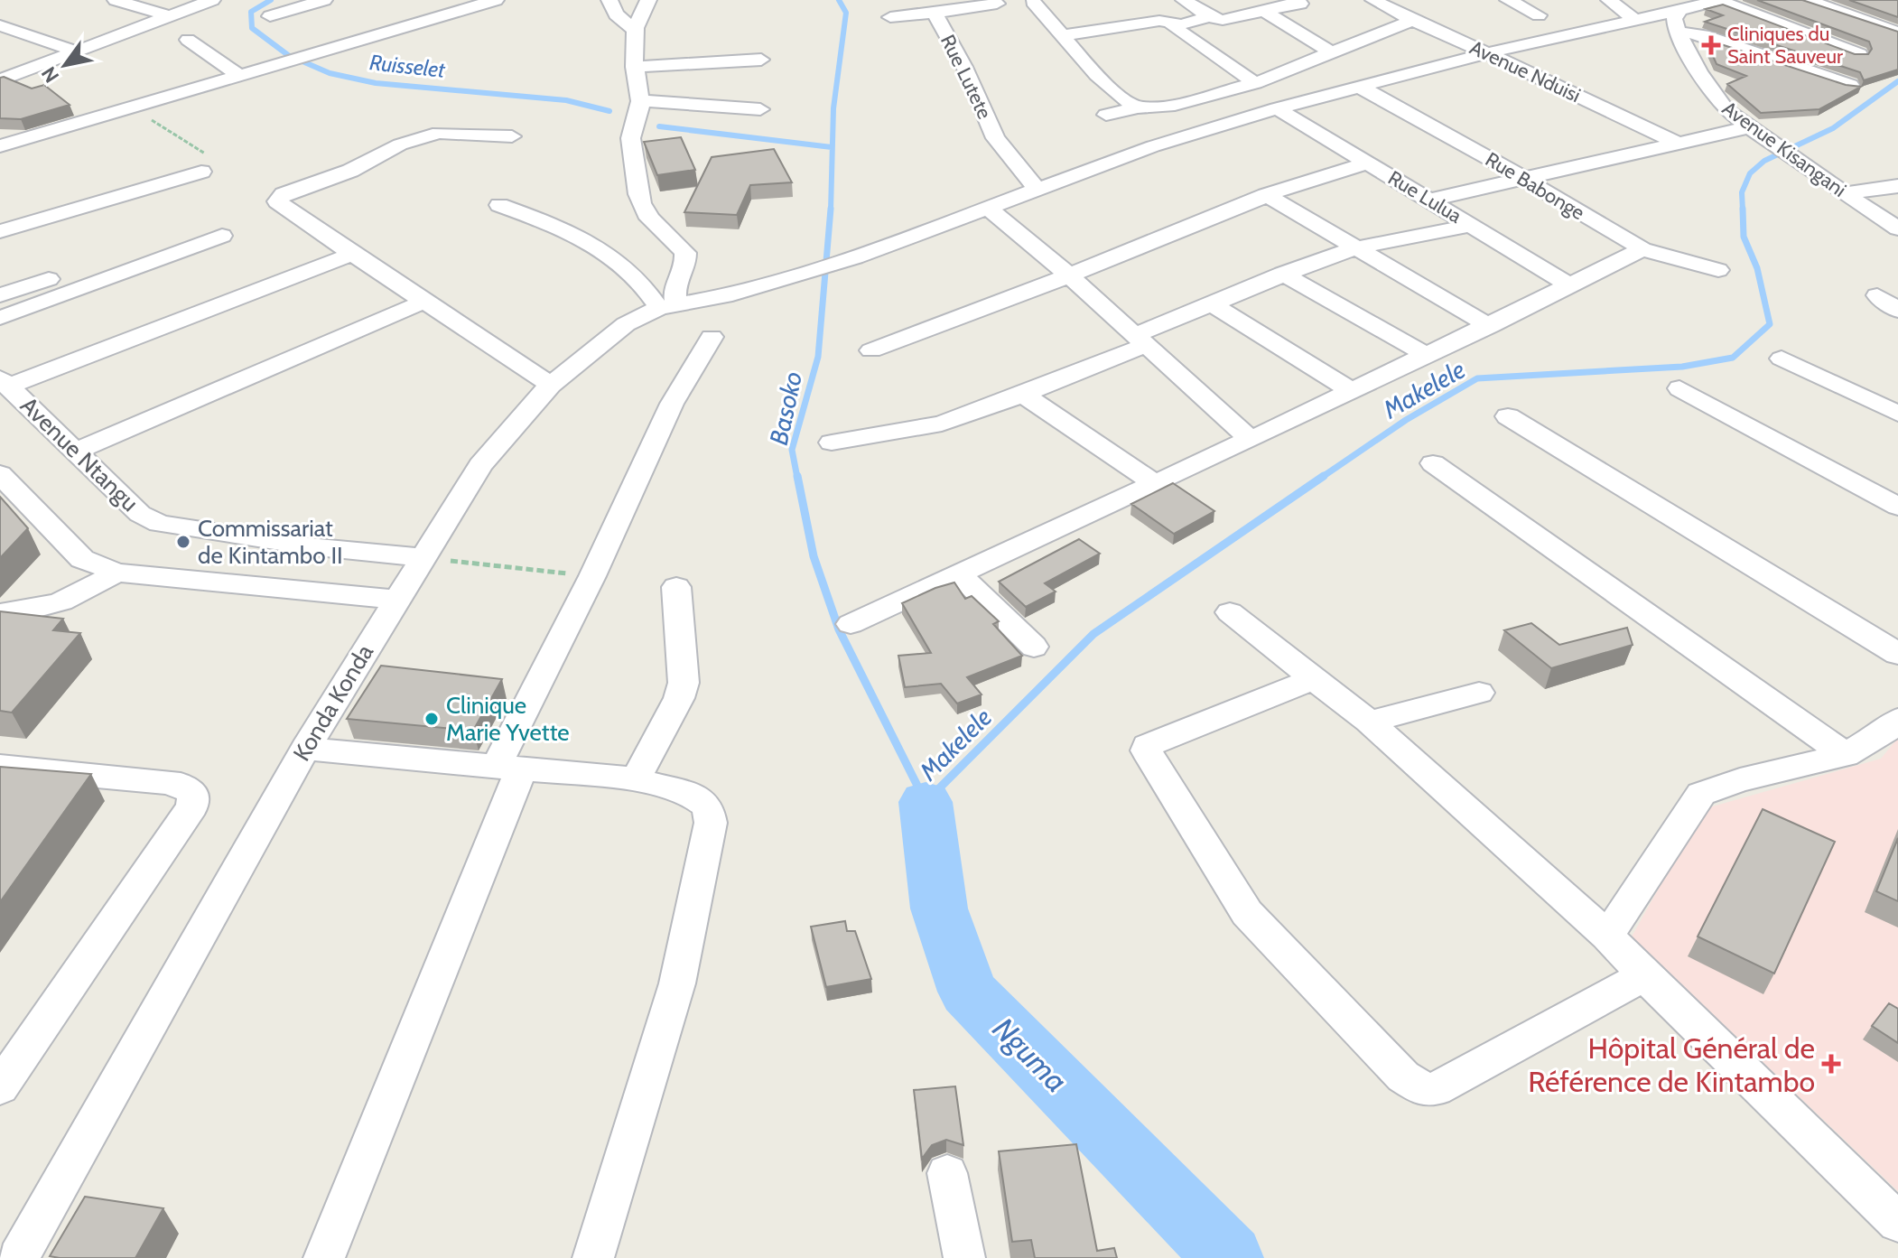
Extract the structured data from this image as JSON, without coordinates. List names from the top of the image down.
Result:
{
  "streets": {
    "street": [
      "Avenue Nduisi",
      "Rue Lutete",
      "Avenue Kisangani",
      "Rue Babonge",
      "Rue Lulua",
      "Avenue Ntangu",
      "Konda Konda"
    ]
  },
  "crossings": [
    ["Avenue Nduisi", "Konda Konda"],
    ["Rue Lutete", "Konda Konda"],
    ["Rue Babonge", "Konda Konda"],
    ["Rue Lulua", "Konda Konda"],
    ["Avenue Ntangu", "Konda Konda"]
  ],
  "water": [
    "Ruisselet",
    "Makelele",
    "Basoko",
    "Nguma"
  ],
  "places": {
    "health": ["Cliniques du Saint Sauveur", "Hôpital Général de Référence de Kintambo"],
    "other": ["Commissariat de Kintambo II", "Clinique Marie Yvette"]
  },
  "north": "bottom left"
}
